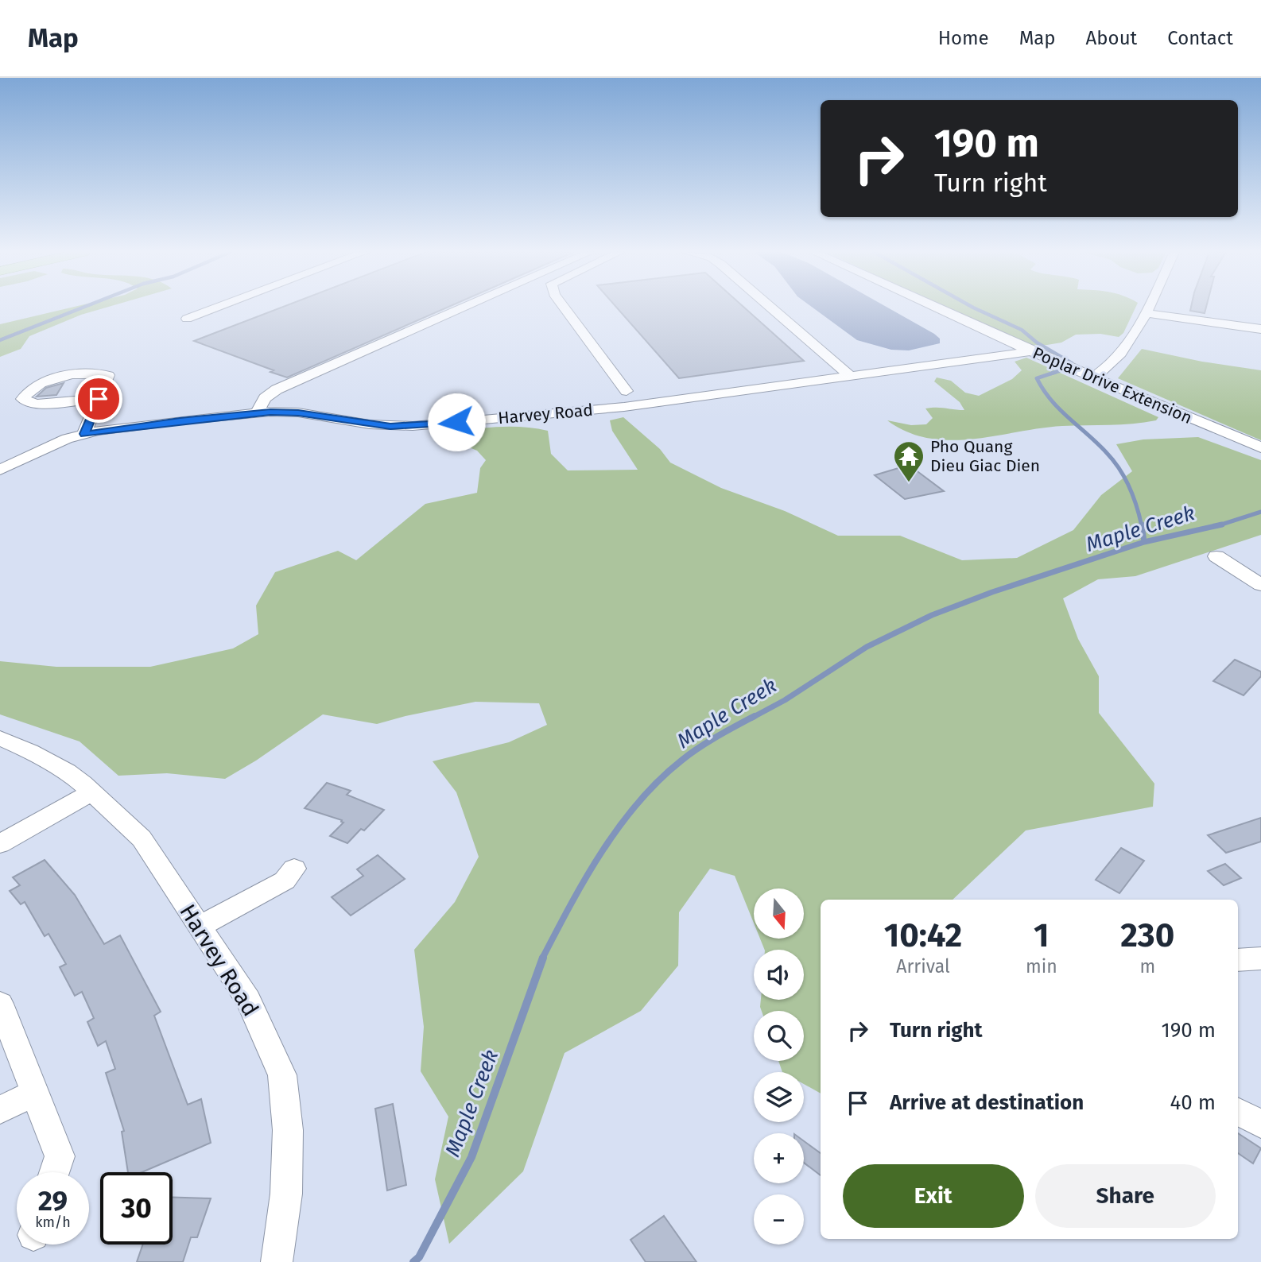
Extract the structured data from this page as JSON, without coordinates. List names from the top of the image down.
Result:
{
  "streets": {
    "street": ["Poplar Drive Extension", "Harvey Road"]
  },
  "crossings": [
    ["Poplar Drive Extension", "Harvey Road"]
  ],
  "water": ["Maple Creek"],
  "places": {
    "temple": ["Pho Quang Dieu Giac Dien"]
  },
  "north": "bottom",
  "page": {
    "header": "Map",
    "nav": [
      "Home",
      "Map",
      "About",
      "Contact"
    ],
    "turn": ["190 m", "Turn right"],
    "map_buttons": ["+", "−"],
    "eta": [
      "10:42",
      "Arrival",
      "1",
      "min",
      "230",
      "m"
    ],
    "list": [
      {
        "name": "Turn right",
        "value": "190 m"
      },
      {
        "name": "Arrive at destination",
        "value": "40 m"
      }
    ],
    "buttons": ["Exit", "Share"],
    "speed": "29 km/h",
    "limit": "30"
  }
}
